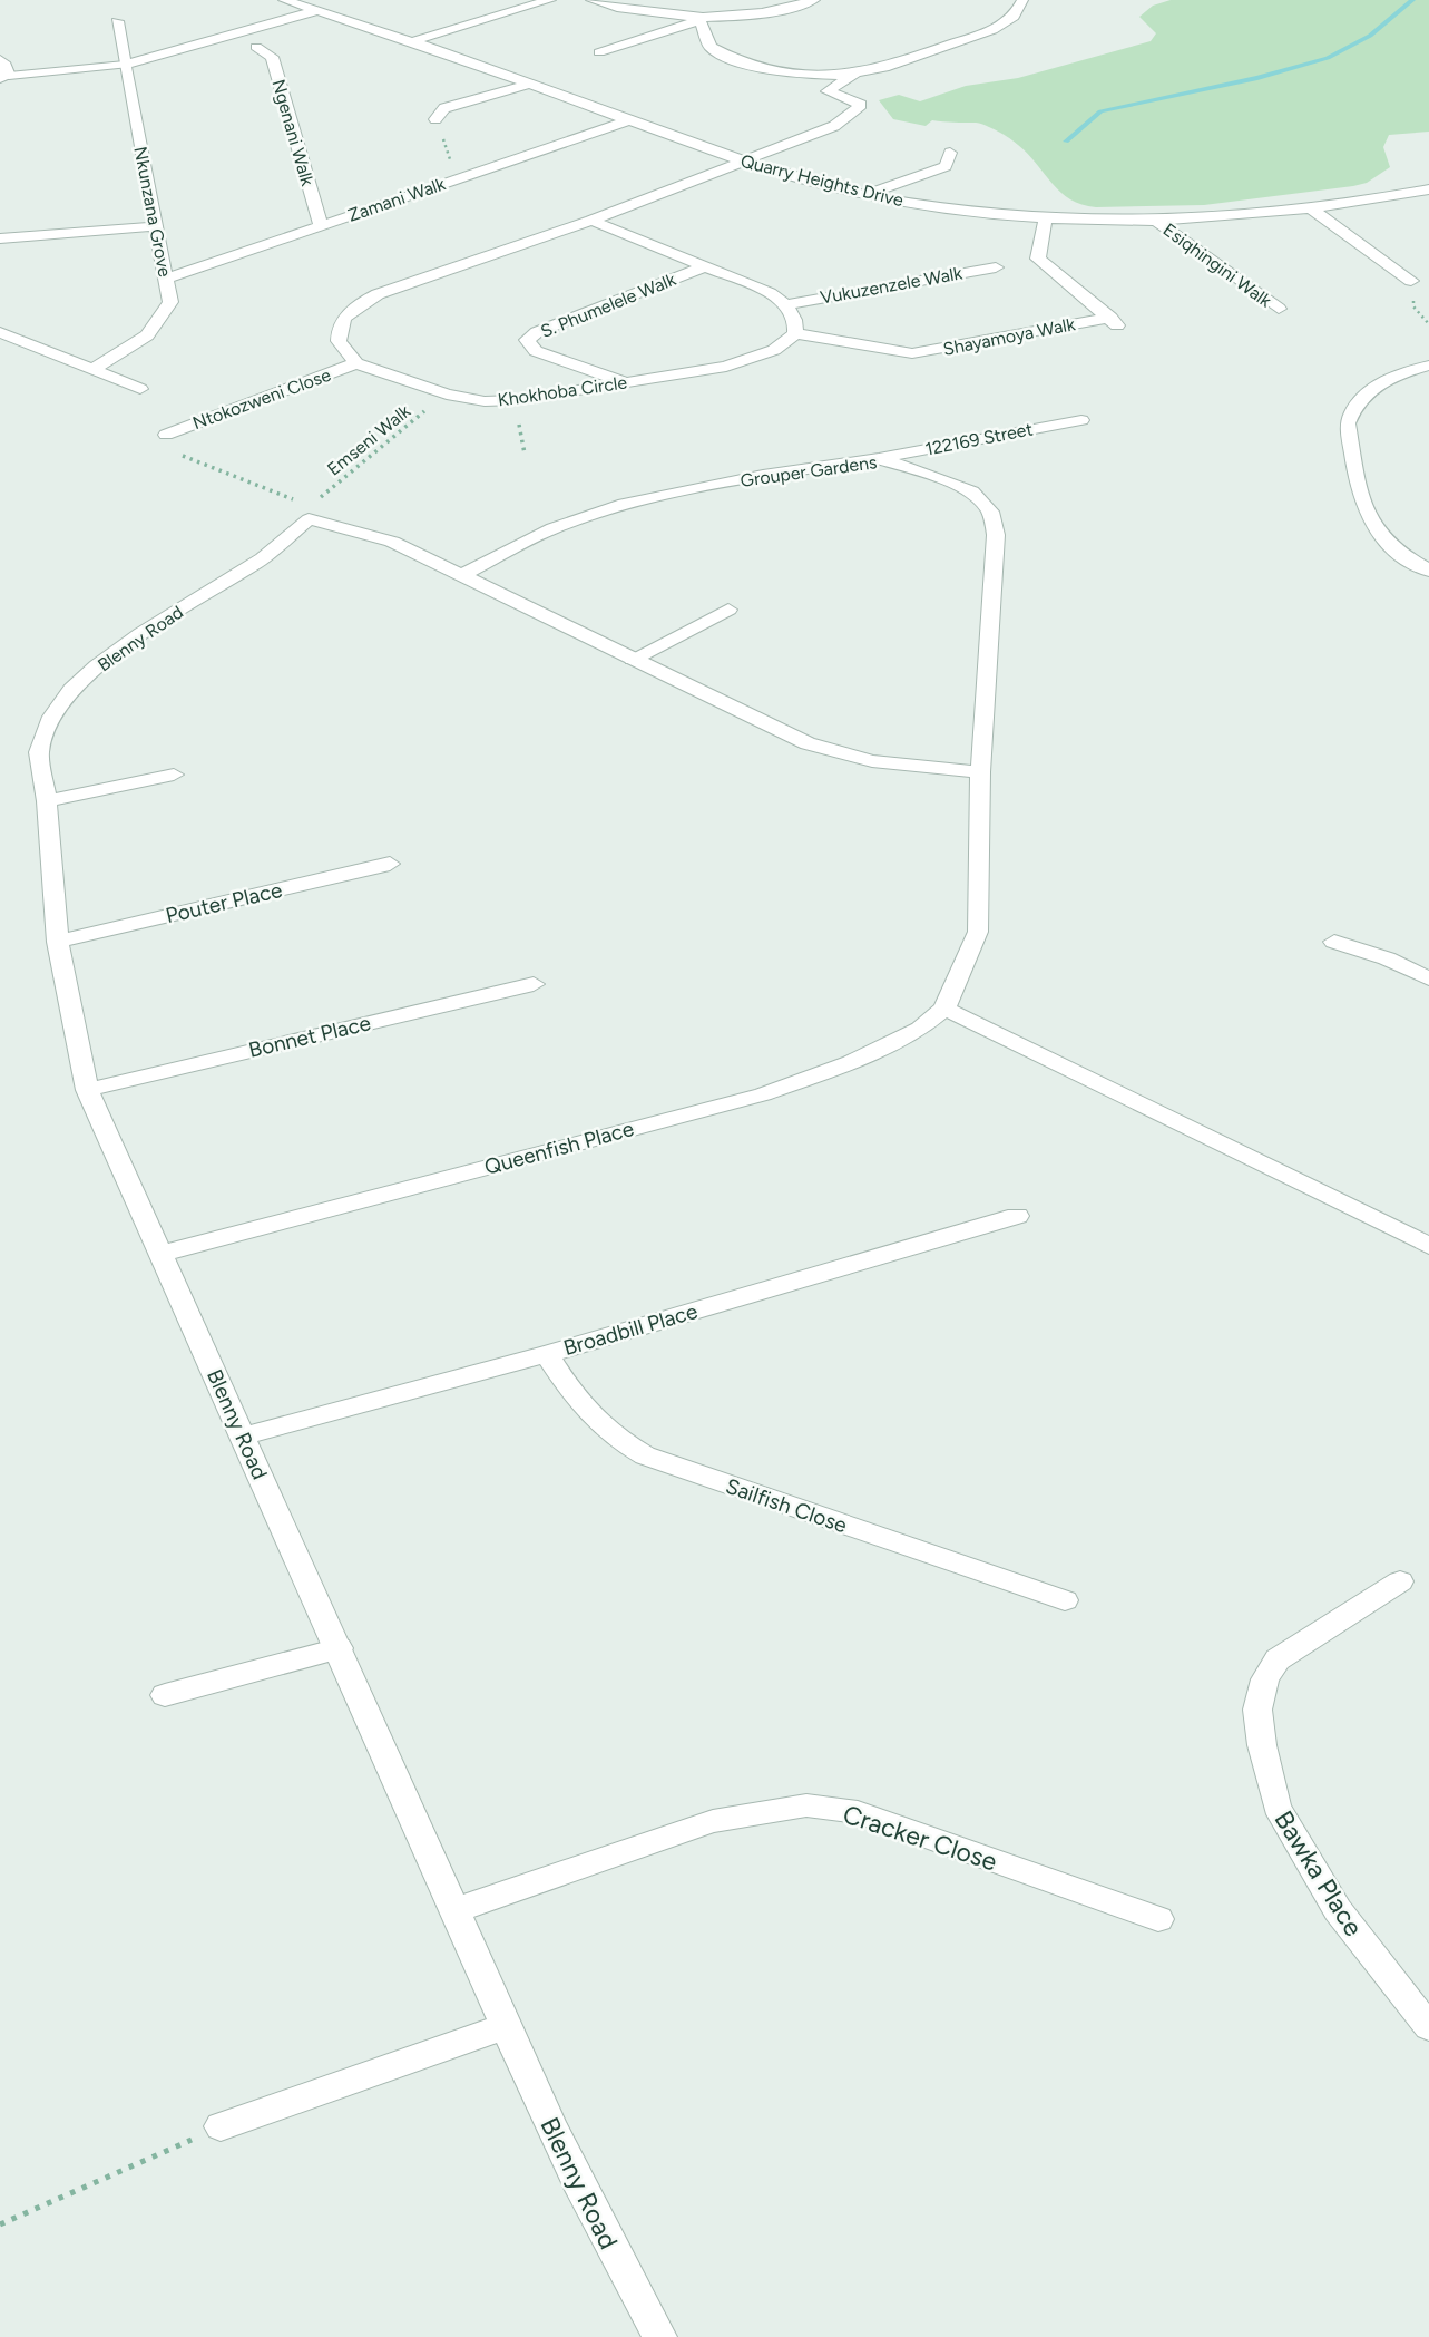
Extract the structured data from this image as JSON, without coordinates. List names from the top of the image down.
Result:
{
  "streets": {
    "street": [
      "Ngenani Walk",
      "Quarry Heights Drive",
      "Zamani Walk",
      "Nkunzana Grove",
      "Esiqhingini Walk",
      "Vukuzenzele Walk",
      "S. Phumelele Walk",
      "Shayamoya Walk",
      "Khokhoba Circle",
      "Ntokozweni Close",
      "122169 Street",
      "Grouper Gardens",
      "Blenny Road",
      "Pouter Place",
      "Bonnet Place",
      "Queenfish Place",
      "Broadbill Place",
      "Sailfish Close",
      "Cracker Close",
      "Bawka Place"
    ],
    "path": ["Emseni Walk"]
  },
  "crossings": [
    ["Ngenani Walk", "Zamani Walk"],
    ["Quarry Heights Drive", "Zamani Walk"],
    ["Quarry Heights Drive", "Esiqhingini Walk"],
    ["Quarry Heights Drive", "Shayamoya Walk"],
    ["Zamani Walk", "Nkunzana Grove"],
    ["S. Phumelele Walk", "Khokhoba Circle"],
    ["Shayamoya Walk", "Khokhoba Circle"],
    ["Khokhoba Circle", "Ntokozweni Close"],
    ["Khokhoba Circle", "Emseni Walk"],
    ["122169 Street", "Grouper Gardens"],
    ["Emseni Walk", "Blenny Road"],
    ["Grouper Gardens", "Queenfish Place"],
    ["Blenny Road", "Pouter Place"],
    ["Blenny Road", "Bonnet Place"],
    ["Blenny Road", "Queenfish Place"],
    ["Blenny Road", "Broadbill Place"],
    ["Blenny Road", "Cracker Close"],
    ["Broadbill Place", "Sailfish Close"]
  ]
}
